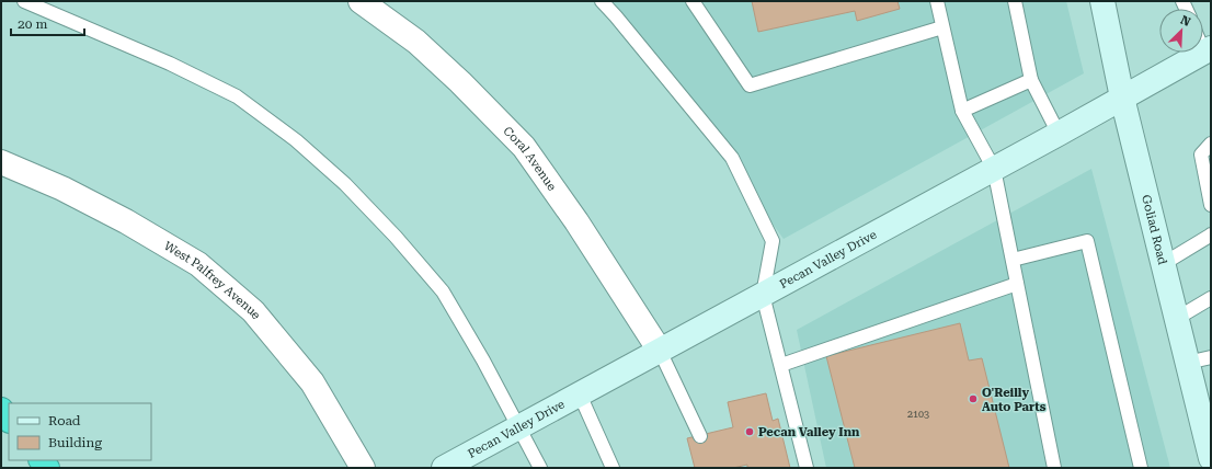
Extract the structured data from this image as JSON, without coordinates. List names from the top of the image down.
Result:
{
  "streets": {
    "main road": ["Goliad Road", "Pecan Valley Drive"],
    "street": ["Coral Avenue", "West Palfrey Avenue"]
  },
  "crossings": [
    ["Coral Avenue", "Pecan Valley Drive"],
    ["Goliad Road", "Pecan Valley Drive"]
  ],
  "places": ["O'Reilly Auto Parts", "Pecan Valley Inn"],
  "house_numbers": ["2103"],
  "legend": ["Road", "Building"],
  "scale_bar": "20 m",
  "north": "top right"
}
